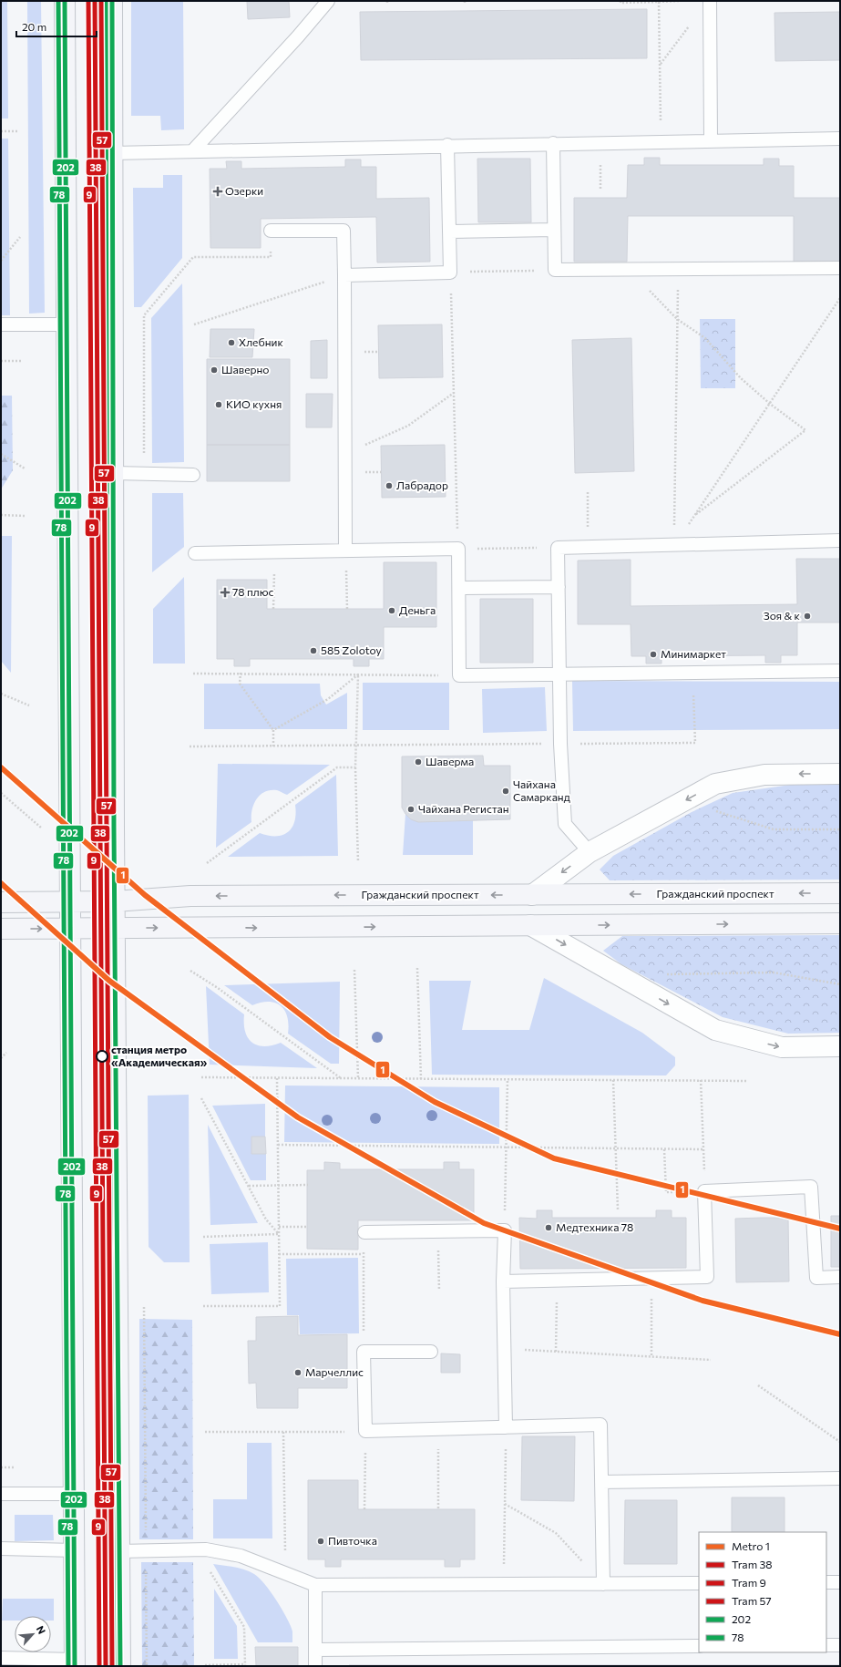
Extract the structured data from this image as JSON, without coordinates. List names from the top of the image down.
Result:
{
  "streets": {
    "main road": ["Гражданский проспект"]
  },
  "places": {
    "health": ["Озерки", "78 плюс"],
    "other": [
      "Хлебник",
      "Шаверно",
      "КИО кухня",
      "Лабрадор",
      "Деньга",
      "Зоя & к",
      "585 Zolotoy",
      "Минимаркет",
      "Шаверма",
      "Чайхана Самарканд",
      "Чайхана Регистан",
      "станция метро «Академическая»",
      "Медтехника 78",
      "Марчеллис",
      "Пивточка"
    ]
  },
  "lines": [
    "tram line 38",
    "tram line 9",
    "tram line 57",
    "transit line 202",
    "transit line 78",
    "metro line 1"
  ],
  "legend": [
    "Metro 1",
    "Tram 38",
    "Tram 9",
    "Tram 57",
    "202",
    "78"
  ],
  "scale_bar": "20 m",
  "north": "top right"
}
